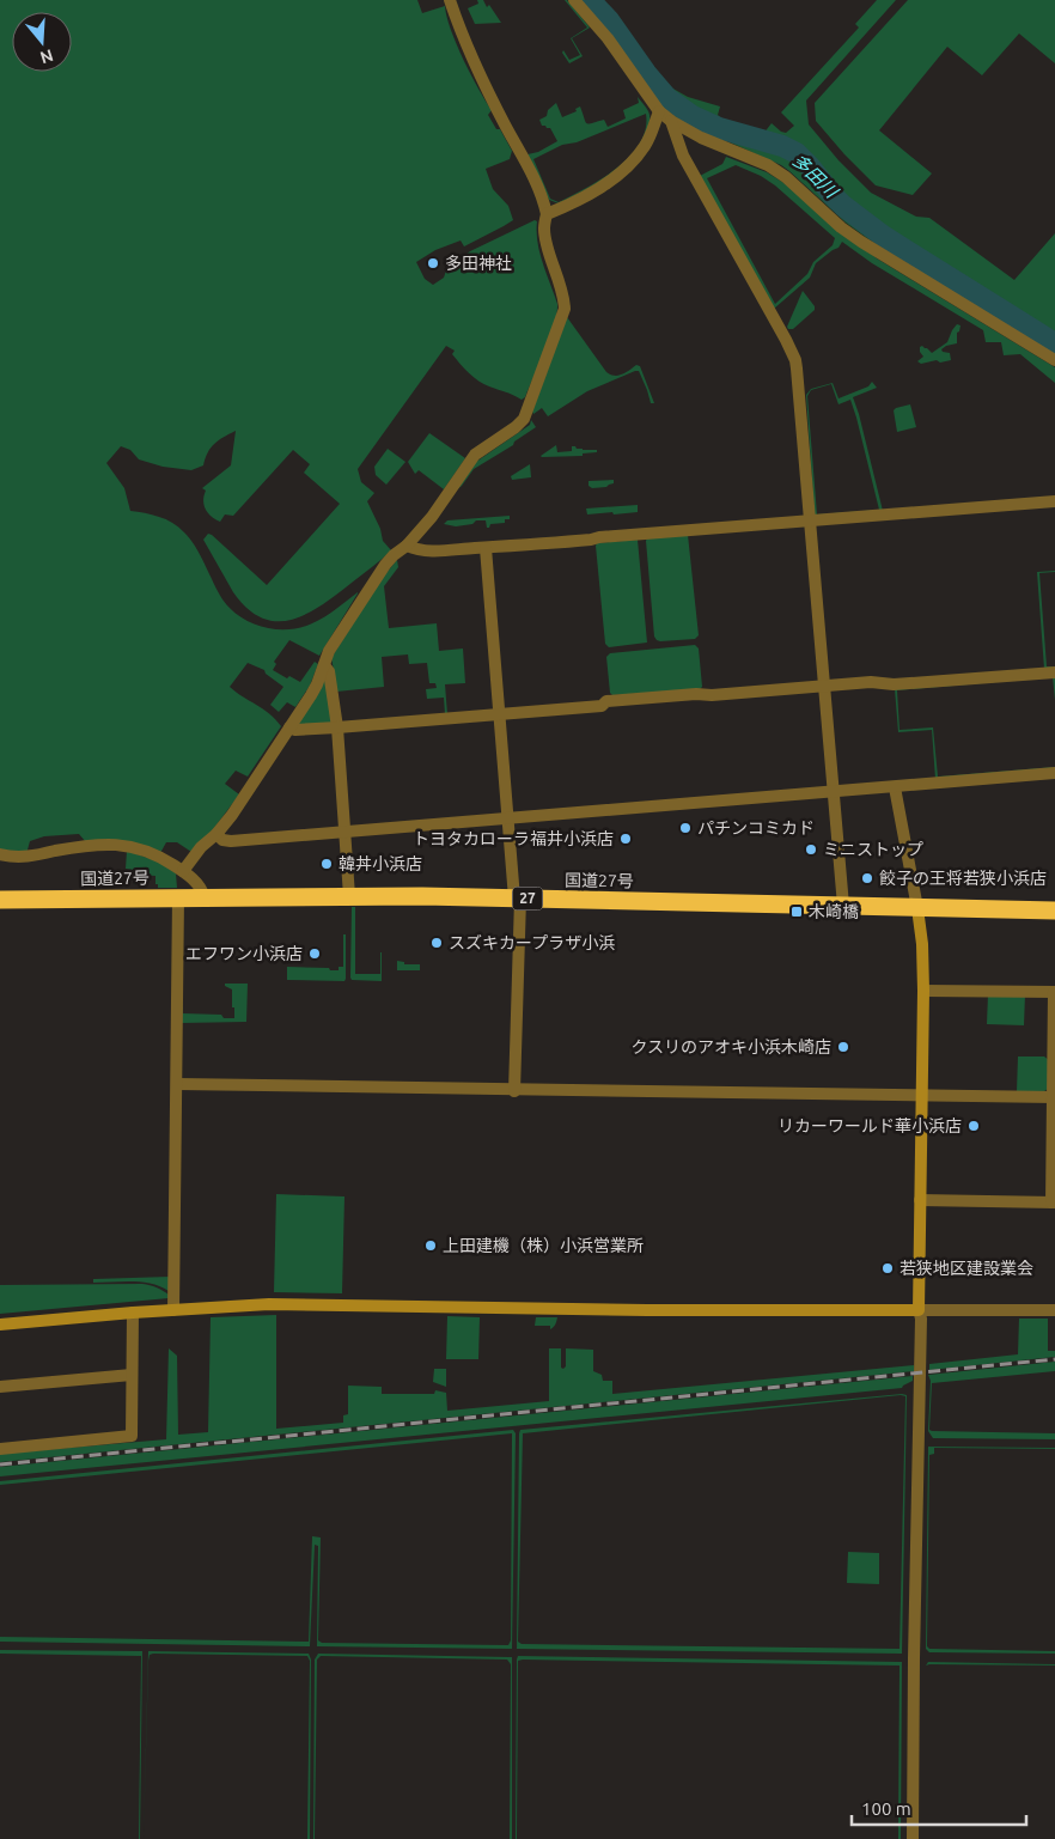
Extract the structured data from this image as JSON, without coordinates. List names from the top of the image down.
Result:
{
  "streets": {
    "highway": ["国道27号", "27"]
  },
  "water": ["多田川"],
  "places": {
    "other": [
      "多田神社",
      "パチンコミカド",
      "トヨタカローラ福井小浜店",
      "ミニストップ",
      "韓丼小浜店",
      "餃子の王将若狭小浜店",
      "スズキカープラザ小浜",
      "エフワン小浜店",
      "クスリのアオキ小浜木崎店",
      "リカーワールド華小浜店",
      "上田建機（株）小浜営業所",
      "若狭地区建設業会"
    ],
    "transit": ["木崎橋"]
  },
  "scale_bar": "100 m",
  "north": "bottom"
}
